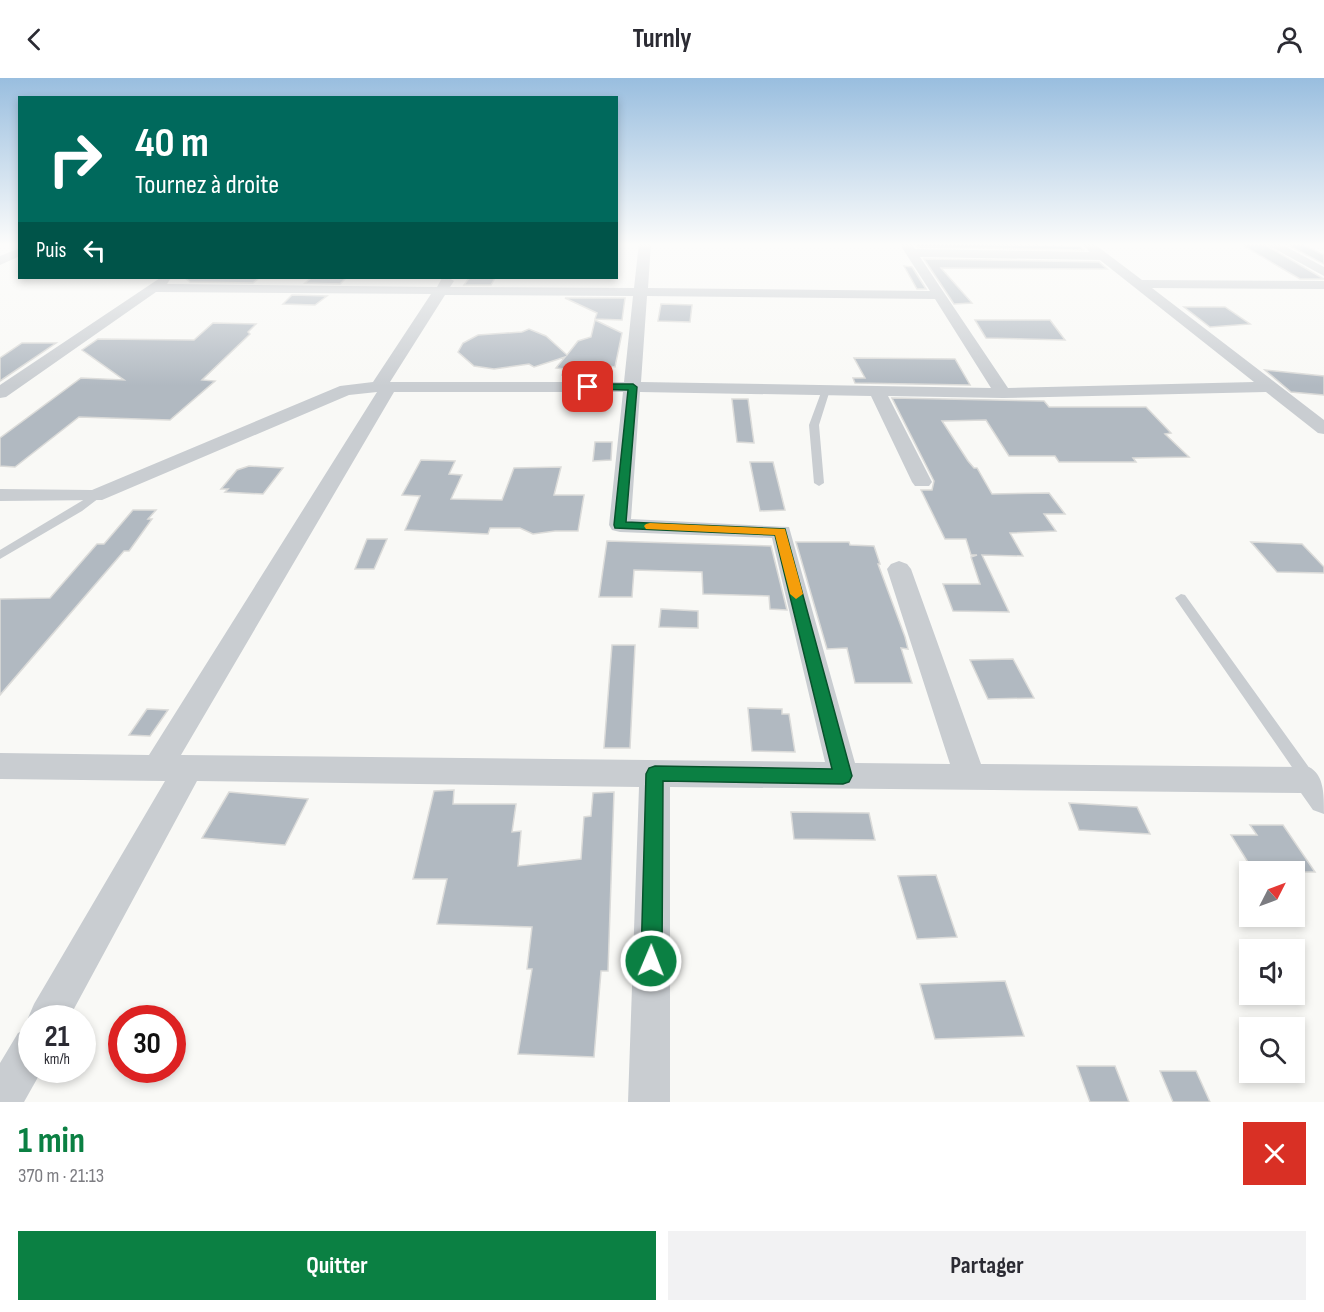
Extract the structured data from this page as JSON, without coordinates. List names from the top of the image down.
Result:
{
  "north": "top right",
  "page": {
    "header": "Turnly",
    "turn": ["40 m", "Tournez à droite"],
    "then": "Puis",
    "speed": "21 km/h",
    "limit": "30",
    "heading": ["1 min", "370 m · 21:13"],
    "buttons": ["Quitter", "Partager"]
  }
}
